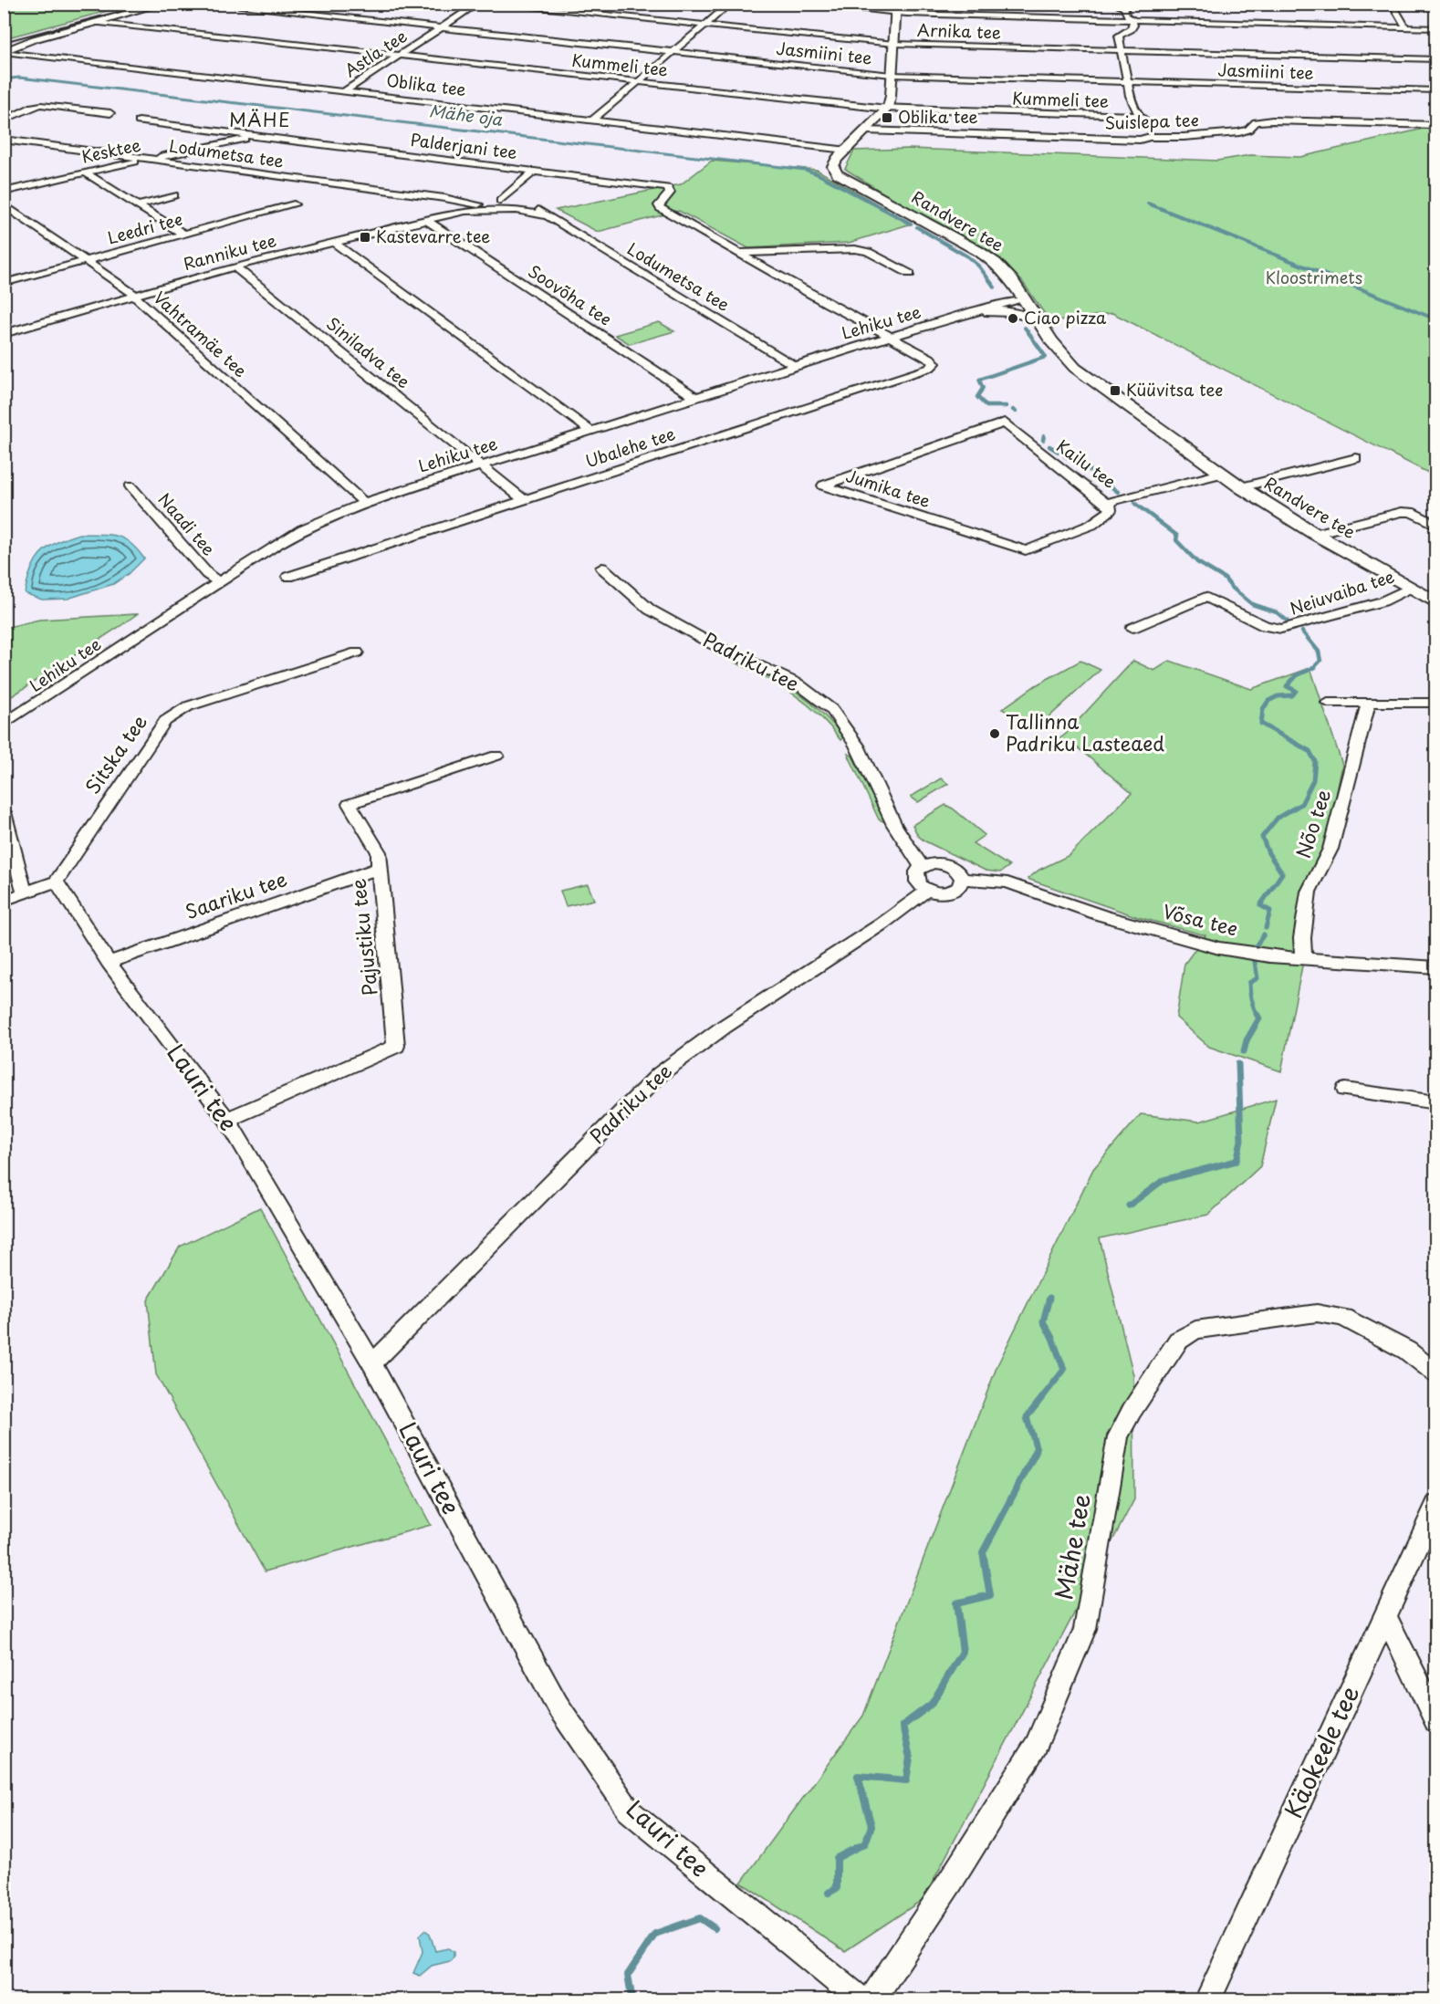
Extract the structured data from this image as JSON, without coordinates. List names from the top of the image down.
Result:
{
  "streets": {
    "main road": ["Randvere tee"],
    "street": [
      "Arnika tee",
      "Astla tee",
      "Jasmiini tee",
      "Kummeli tee",
      "Oblika tee",
      "Suislepa tee",
      "Palderjani tee",
      "Kesktee",
      "Lodumetsa tee",
      "Leedri tee",
      "Ranniku tee",
      "Soovõha tee",
      "Lehiku tee",
      "Vahtramäe tee",
      "Siniladva tee",
      "Ubalehe tee",
      "Kailu tee",
      "Jumika tee",
      "Naadi tee",
      "Neiuvaiba tee",
      "Padriku tee",
      "Sitska tee",
      "Nõo tee",
      "Saariku tee",
      "Võsa tee",
      "Pajustiku tee",
      "Lauri tee",
      "Mähe tee",
      "Käokeele tee"
    ]
  },
  "crossings": [
    ["Astla tee", "Jasmiini tee"],
    ["Astla tee", "Kummeli tee"],
    ["Astla tee", "Oblika tee"],
    ["Kummeli tee", "Randvere tee"],
    ["Oblika tee", "Randvere tee"],
    ["Suislepa tee", "Randvere tee"],
    ["Palderjani tee", "Kesktee"],
    ["Palderjani tee", "Lehiku tee"],
    ["Palderjani tee", "Ubalehe tee"],
    ["Kesktee", "Lodumetsa tee"],
    ["Lodumetsa tee", "Lehiku tee"],
    ["Randvere tee", "Lehiku tee"],
    ["Randvere tee", "Kailu tee"],
    ["Randvere tee", "Neiuvaiba tee"],
    ["Leedri tee", "Vahtramäe tee"],
    ["Ranniku tee", "Soovõha tee"],
    ["Ranniku tee", "Vahtramäe tee"],
    ["Ranniku tee", "Siniladva tee"],
    ["Soovõha tee", "Lehiku tee"],
    ["Lehiku tee", "Vahtramäe tee"],
    ["Lehiku tee", "Siniladva tee"],
    ["Lehiku tee", "Ubalehe tee"],
    ["Lehiku tee", "Naadi tee"],
    ["Kailu tee", "Jumika tee"],
    ["Padriku tee", "Võsa tee"],
    ["Padriku tee", "Lauri tee"],
    ["Sitska tee", "Lauri tee"],
    ["Nõo tee", "Võsa tee"],
    ["Saariku tee", "Pajustiku tee"],
    ["Saariku tee", "Lauri tee"],
    ["Pajustiku tee", "Lauri tee"]
  ],
  "districts": ["MÄHE"],
  "water": ["Mähe oja"],
  "parks": ["Kloostrimets"],
  "places": {
    "transit": ["Oblika tee", "Kastevarre tee", "Küüvitsa tee"],
    "other": ["Ciao pizza", "Tallinna Padriku Lasteaed"]
  }
}
